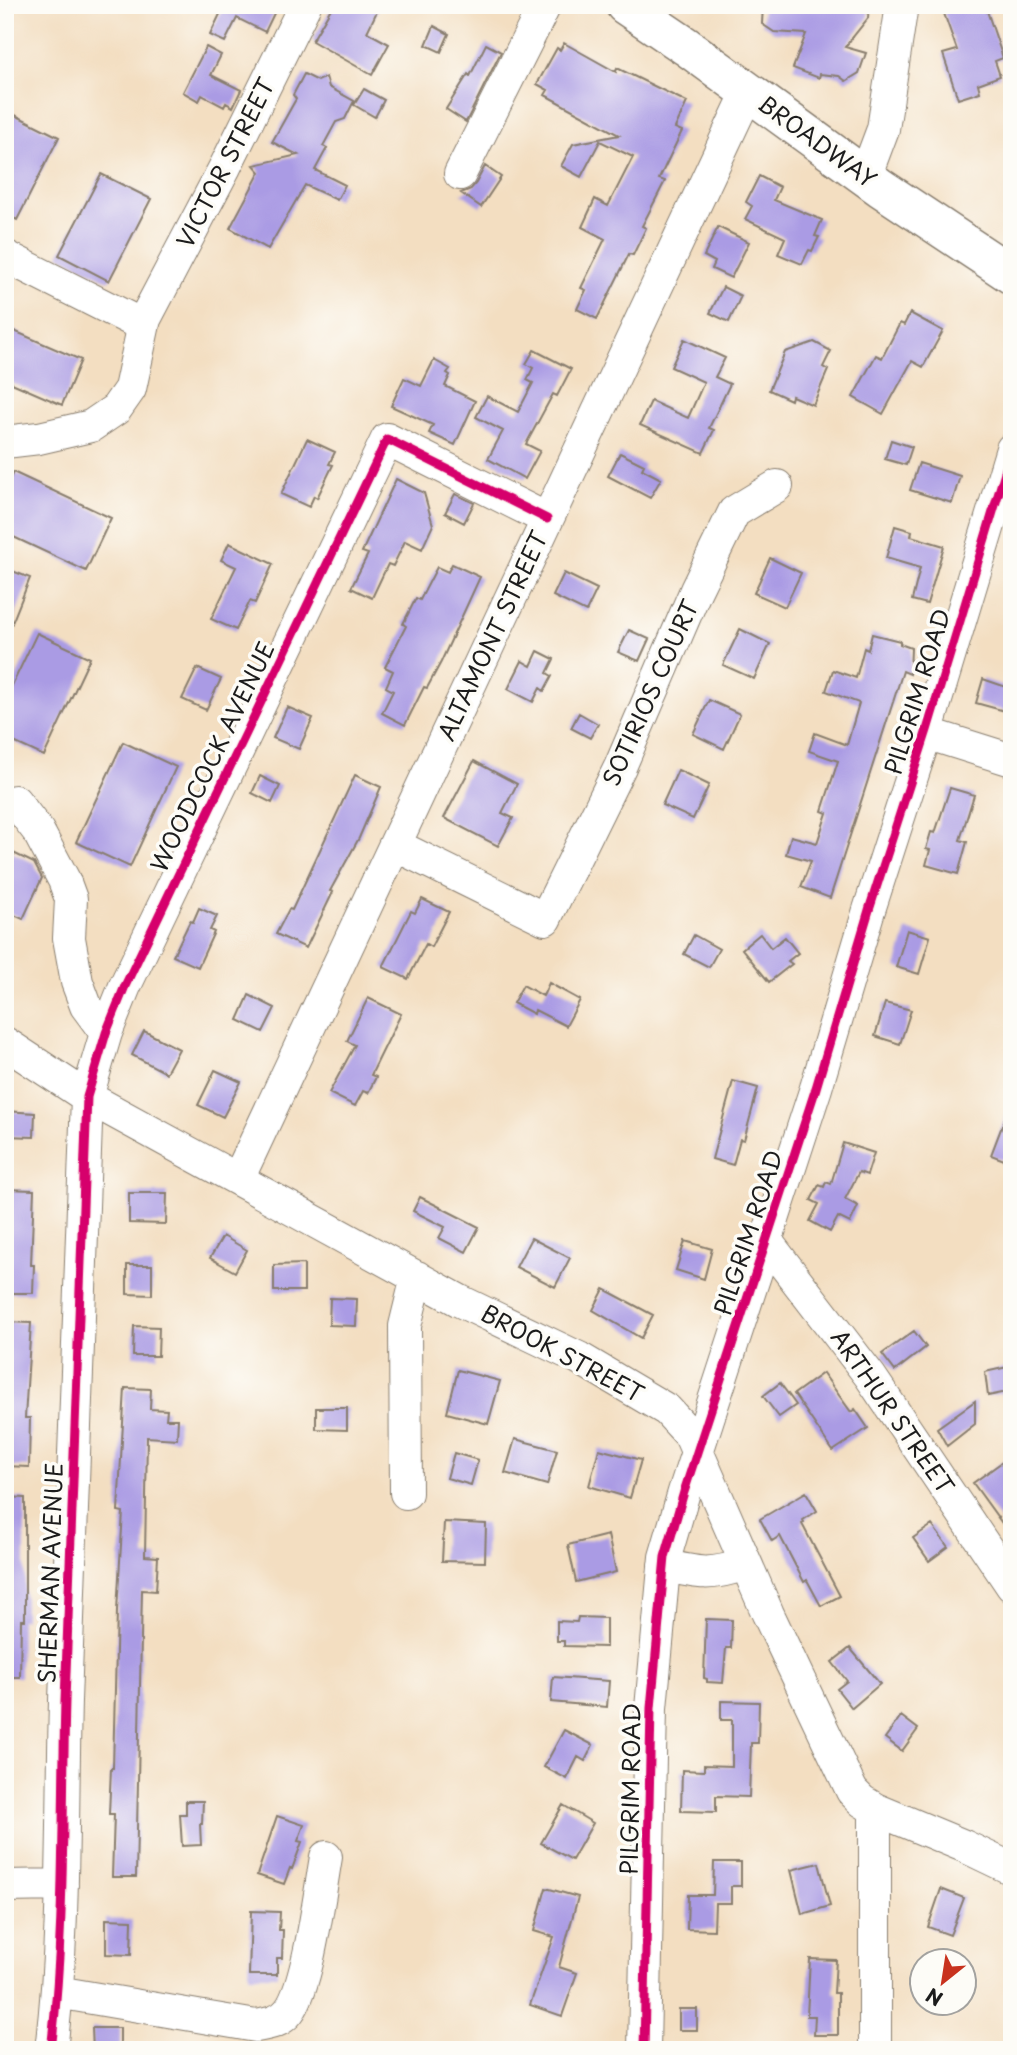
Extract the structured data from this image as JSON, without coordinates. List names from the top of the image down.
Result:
{
  "streets": {
    "main road": ["BROADWAY"],
    "street": [
      "VICTOR STREET",
      "ALTAMONT STREET",
      "PILGRIM ROAD",
      "SOTIRIOS COURT",
      "WOODCOCK AVENUE",
      "BROOK STREET",
      "ARTHUR STREET",
      "SHERMAN AVENUE"
    ]
  },
  "crossings": [
    ["BROADWAY", "ALTAMONT STREET"],
    ["ALTAMONT STREET", "SOTIRIOS COURT"],
    ["ALTAMONT STREET", "WOODCOCK AVENUE"],
    ["ALTAMONT STREET", "BROOK STREET"],
    ["PILGRIM ROAD", "BROOK STREET"],
    ["PILGRIM ROAD", "ARTHUR STREET"],
    ["WOODCOCK AVENUE", "BROOK STREET"],
    ["WOODCOCK AVENUE", "SHERMAN AVENUE"],
    ["BROOK STREET", "SHERMAN AVENUE"]
  ],
  "north": "bottom left"
}
